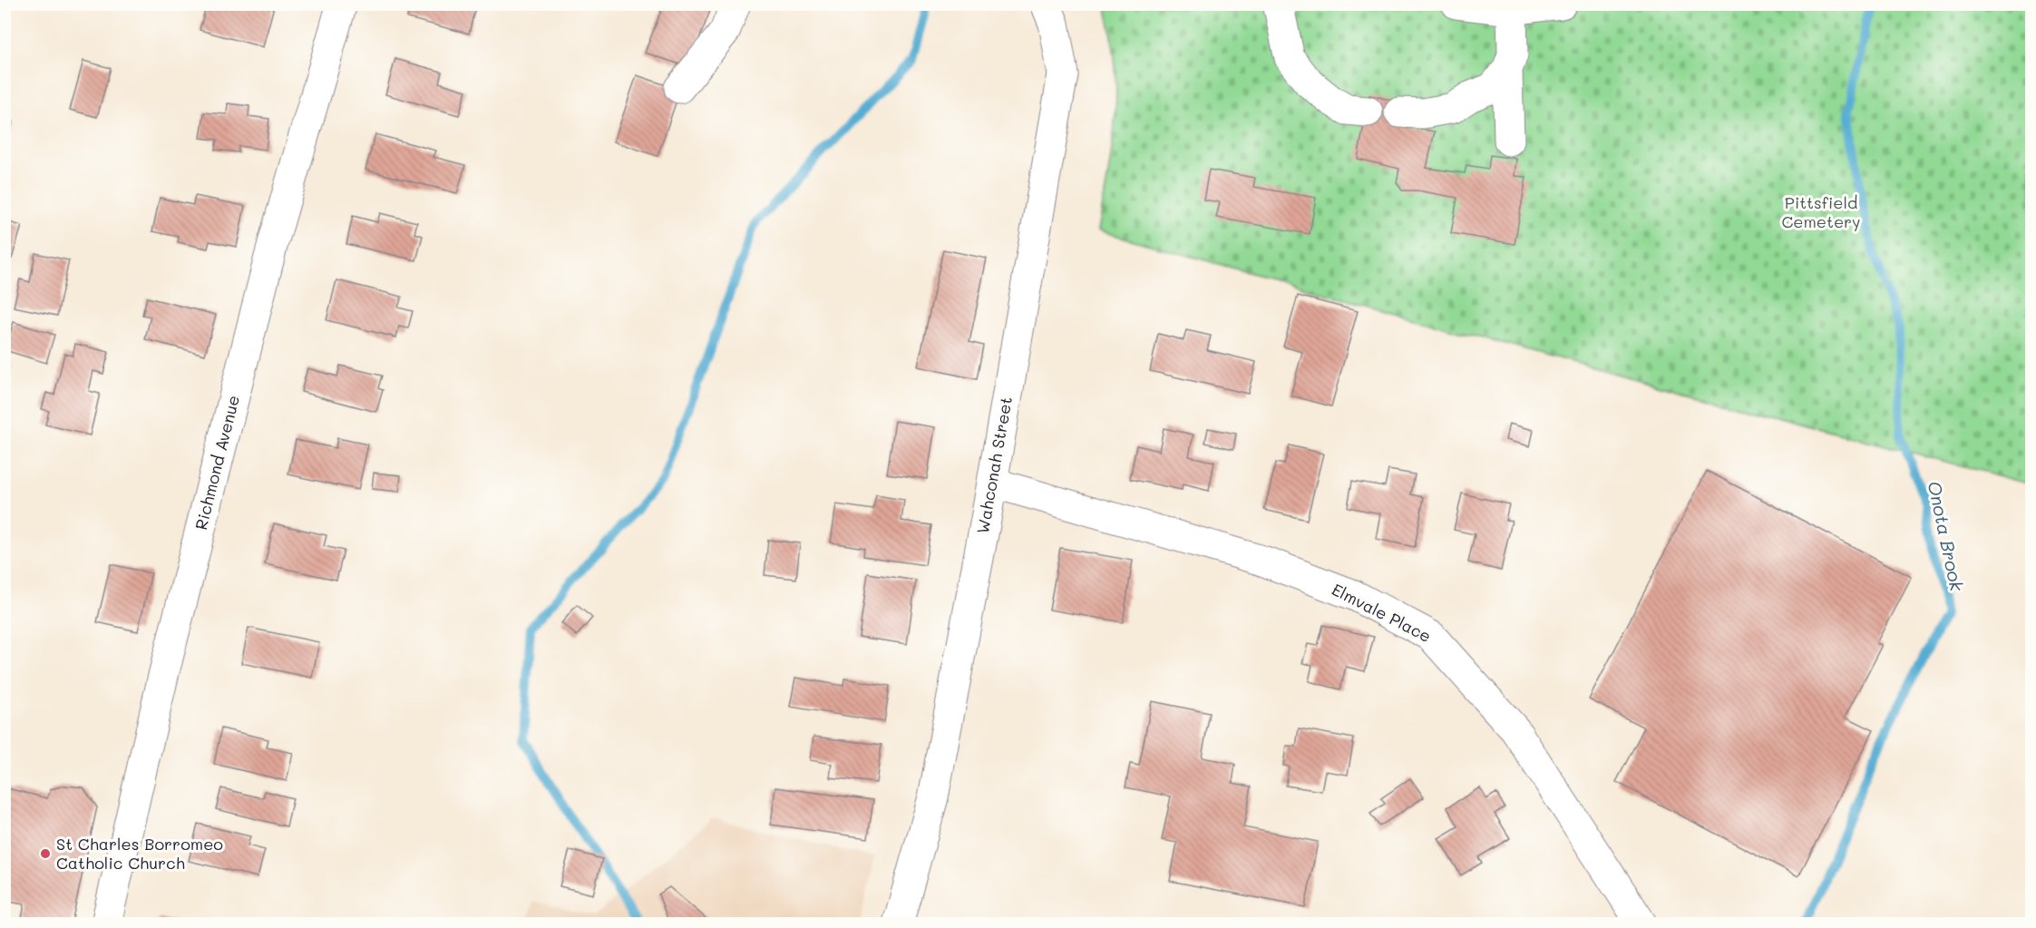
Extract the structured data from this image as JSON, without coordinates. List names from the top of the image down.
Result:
{
  "streets": {
    "street": ["Richmond Avenue", "Wahconah Street", "Elmvale Place"]
  },
  "crossings": [
    ["Wahconah Street", "Elmvale Place"]
  ],
  "water": ["Onota Brook"],
  "parks": ["Pittsfield Cemetery"],
  "places": ["St Charles Borromeo Catholic Church"]
}
